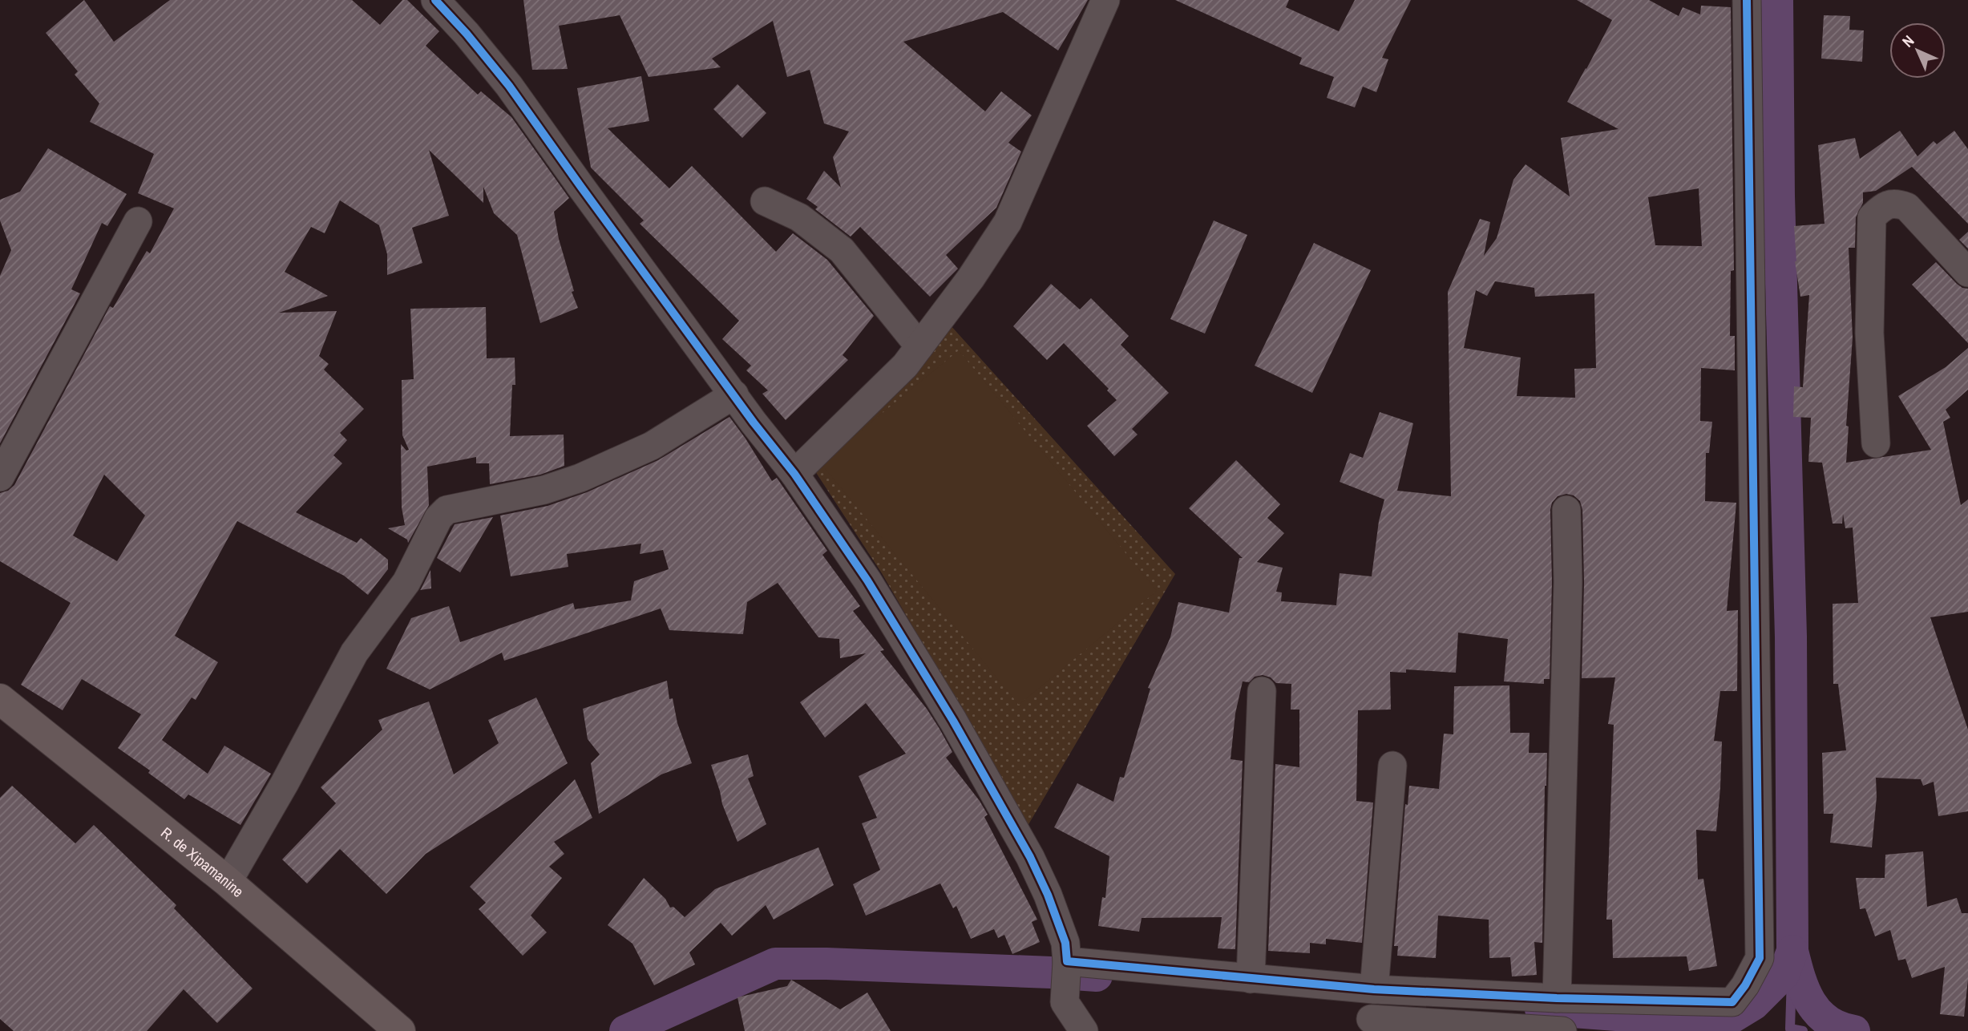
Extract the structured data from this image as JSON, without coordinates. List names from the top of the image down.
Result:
{
  "streets": {
    "street": ["R. de Xipamanine"]
  },
  "north": "top left"
}
